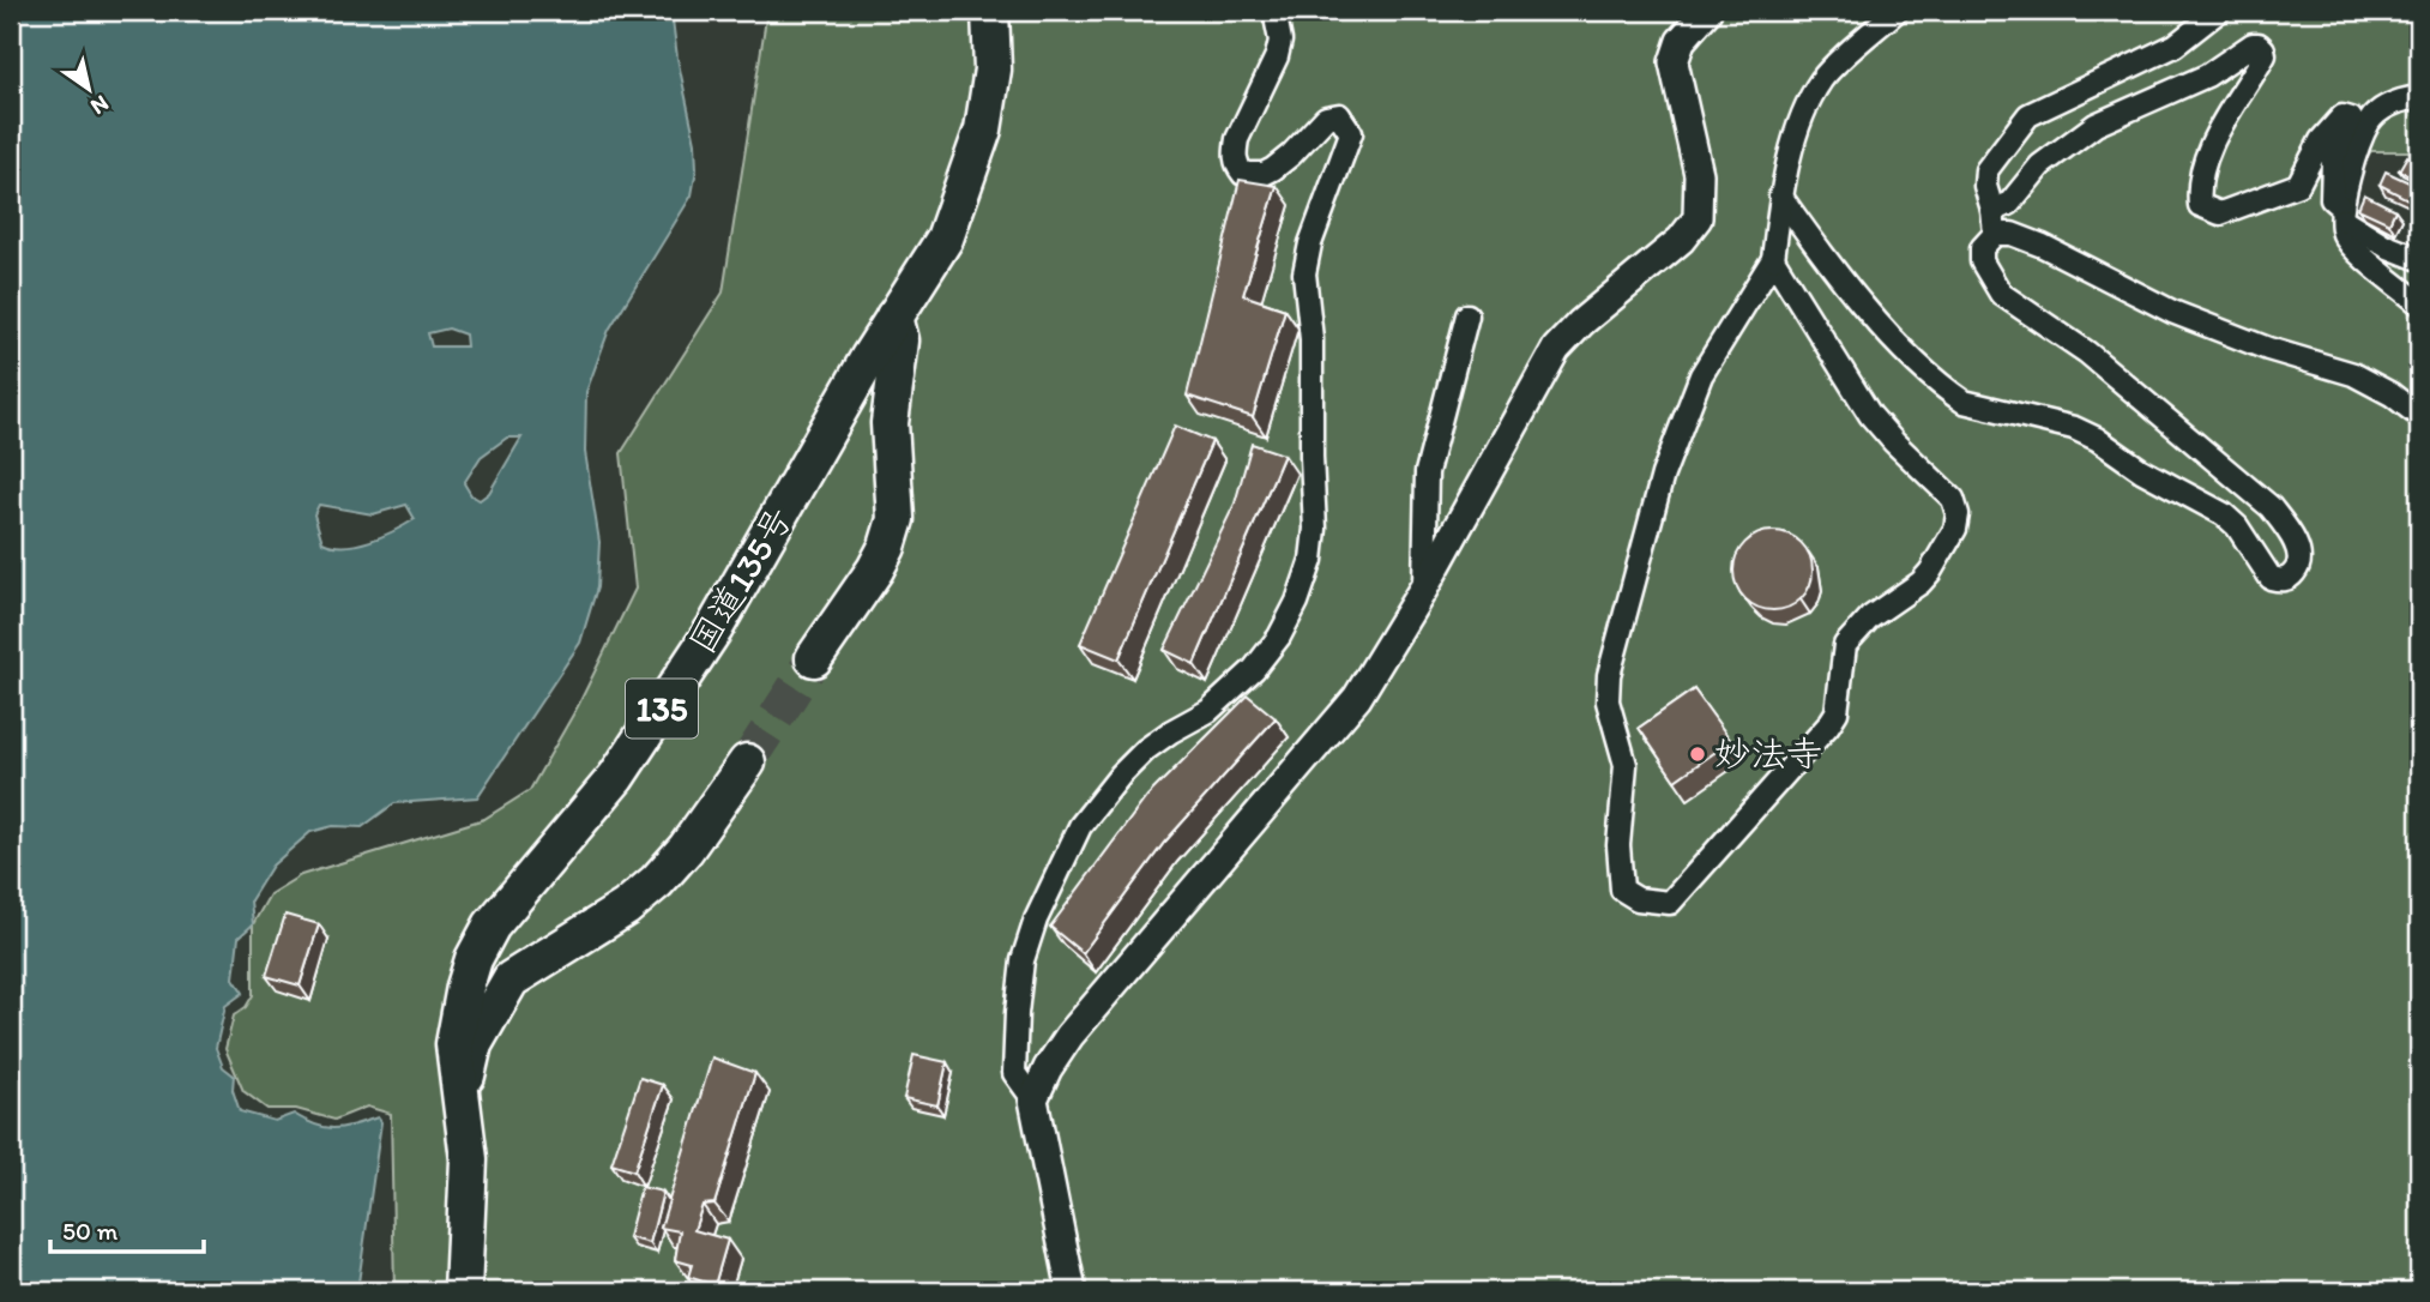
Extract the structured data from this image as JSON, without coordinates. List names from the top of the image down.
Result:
{
  "streets": {
    "highway": ["国道135号", "135"]
  },
  "places": ["妙法寺"],
  "scale_bar": "50 m",
  "north": "bottom right"
}
